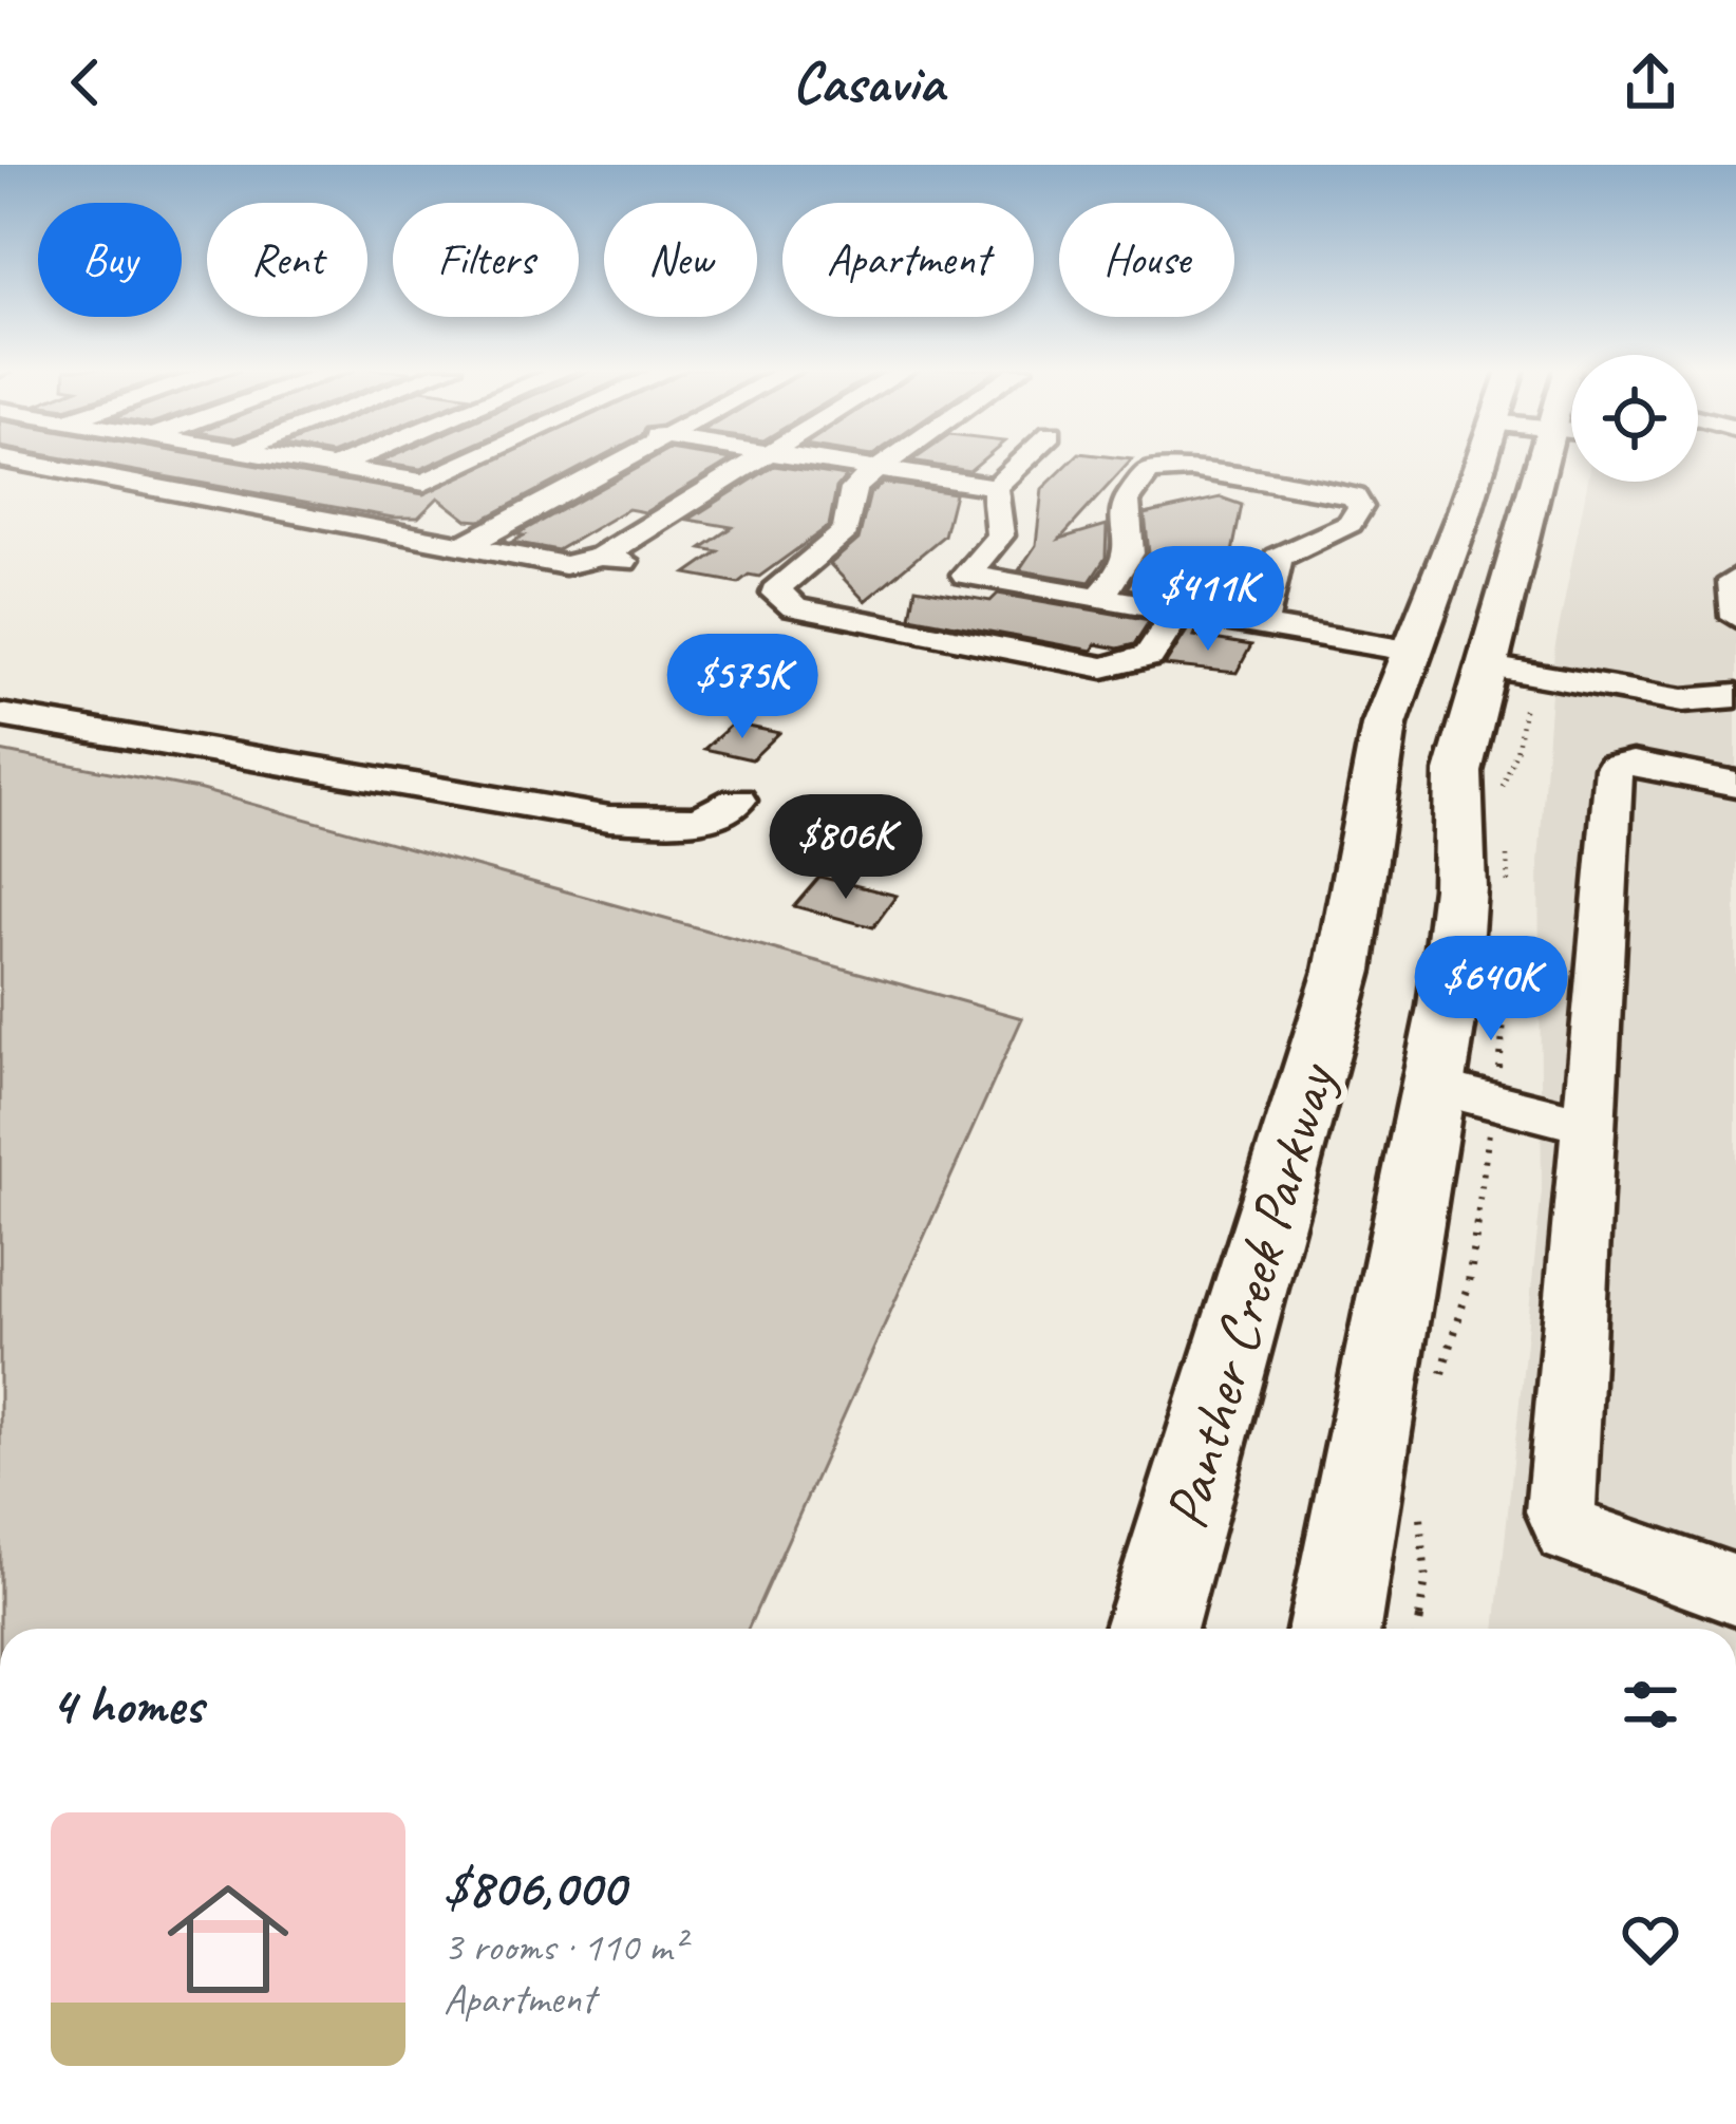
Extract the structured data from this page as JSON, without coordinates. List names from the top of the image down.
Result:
{
  "streets": {
    "main road": ["Panther Creek Parkway"]
  },
  "page": {
    "header": "Casavia",
    "chip": [
      "Buy",
      "Rent",
      "Filters",
      "New",
      "Apartment",
      "House"
    ],
    "price": [
      "$411K",
      "$575K",
      "$806K",
      "$640K"
    ],
    "heading": "4 homes",
    "list": [
      {
        "name": "$806,000",
        "note": "3 rooms · 110 m² · Apartment"
      }
    ]
  }
}
